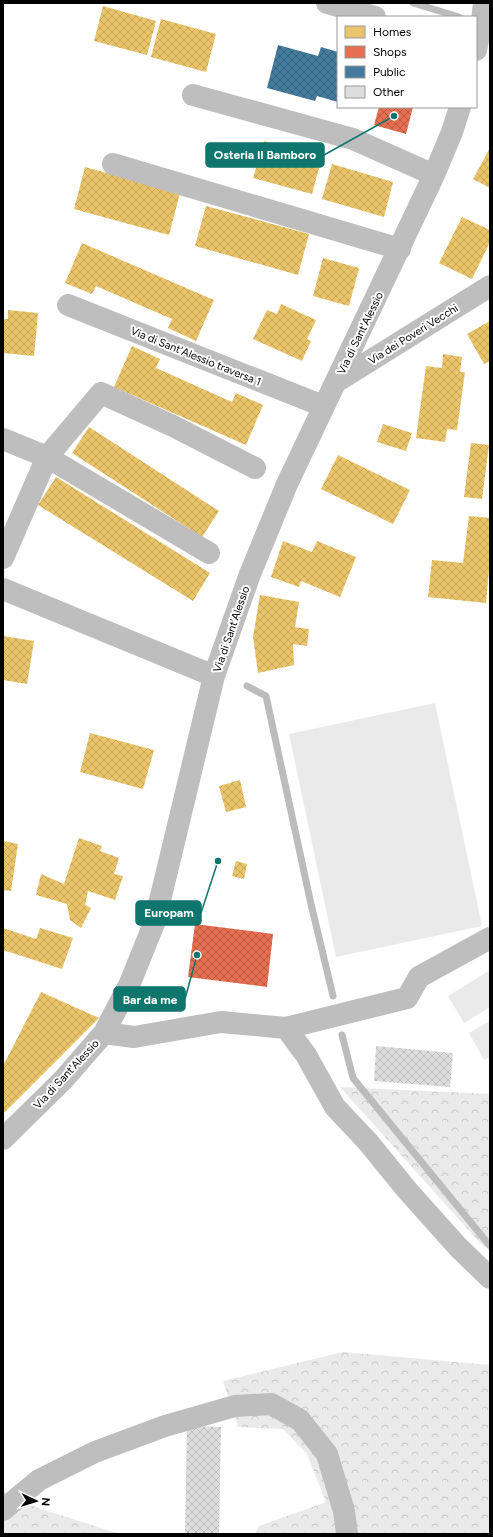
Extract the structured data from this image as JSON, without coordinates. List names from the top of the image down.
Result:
{
  "streets": {
    "street": ["Via di Sant'Alessio", "Via dei Poveri Vecchi", "Via di Sant'Alessio traversa 1"]
  },
  "crossings": [
    ["Via di Sant'Alessio", "Via dei Poveri Vecchi"],
    ["Via di Sant'Alessio", "Via di Sant'Alessio traversa 1"]
  ],
  "places": ["Osteria Il Bamboro", "Europam", "Bar da me"],
  "legend": [
    "Homes",
    "Shops",
    "Public",
    "Other"
  ],
  "north": "right"
}
